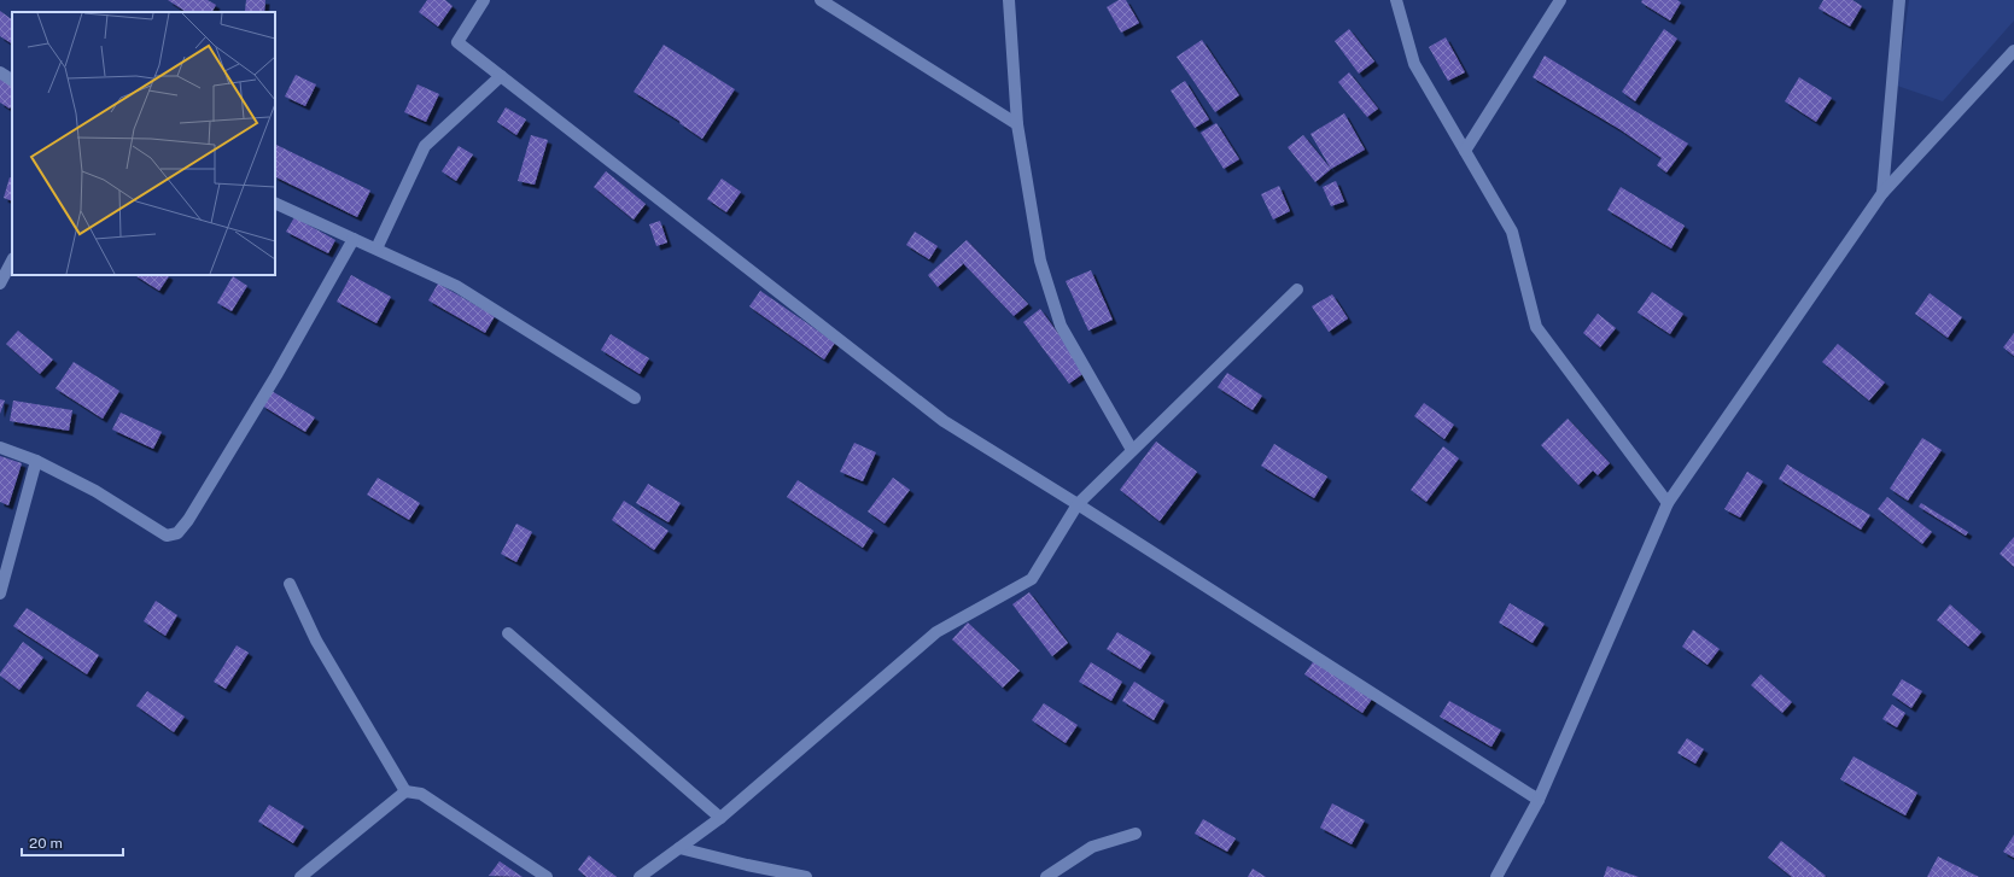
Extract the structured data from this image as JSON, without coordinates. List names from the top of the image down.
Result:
{
  "scale_bar": "20 m"
}
